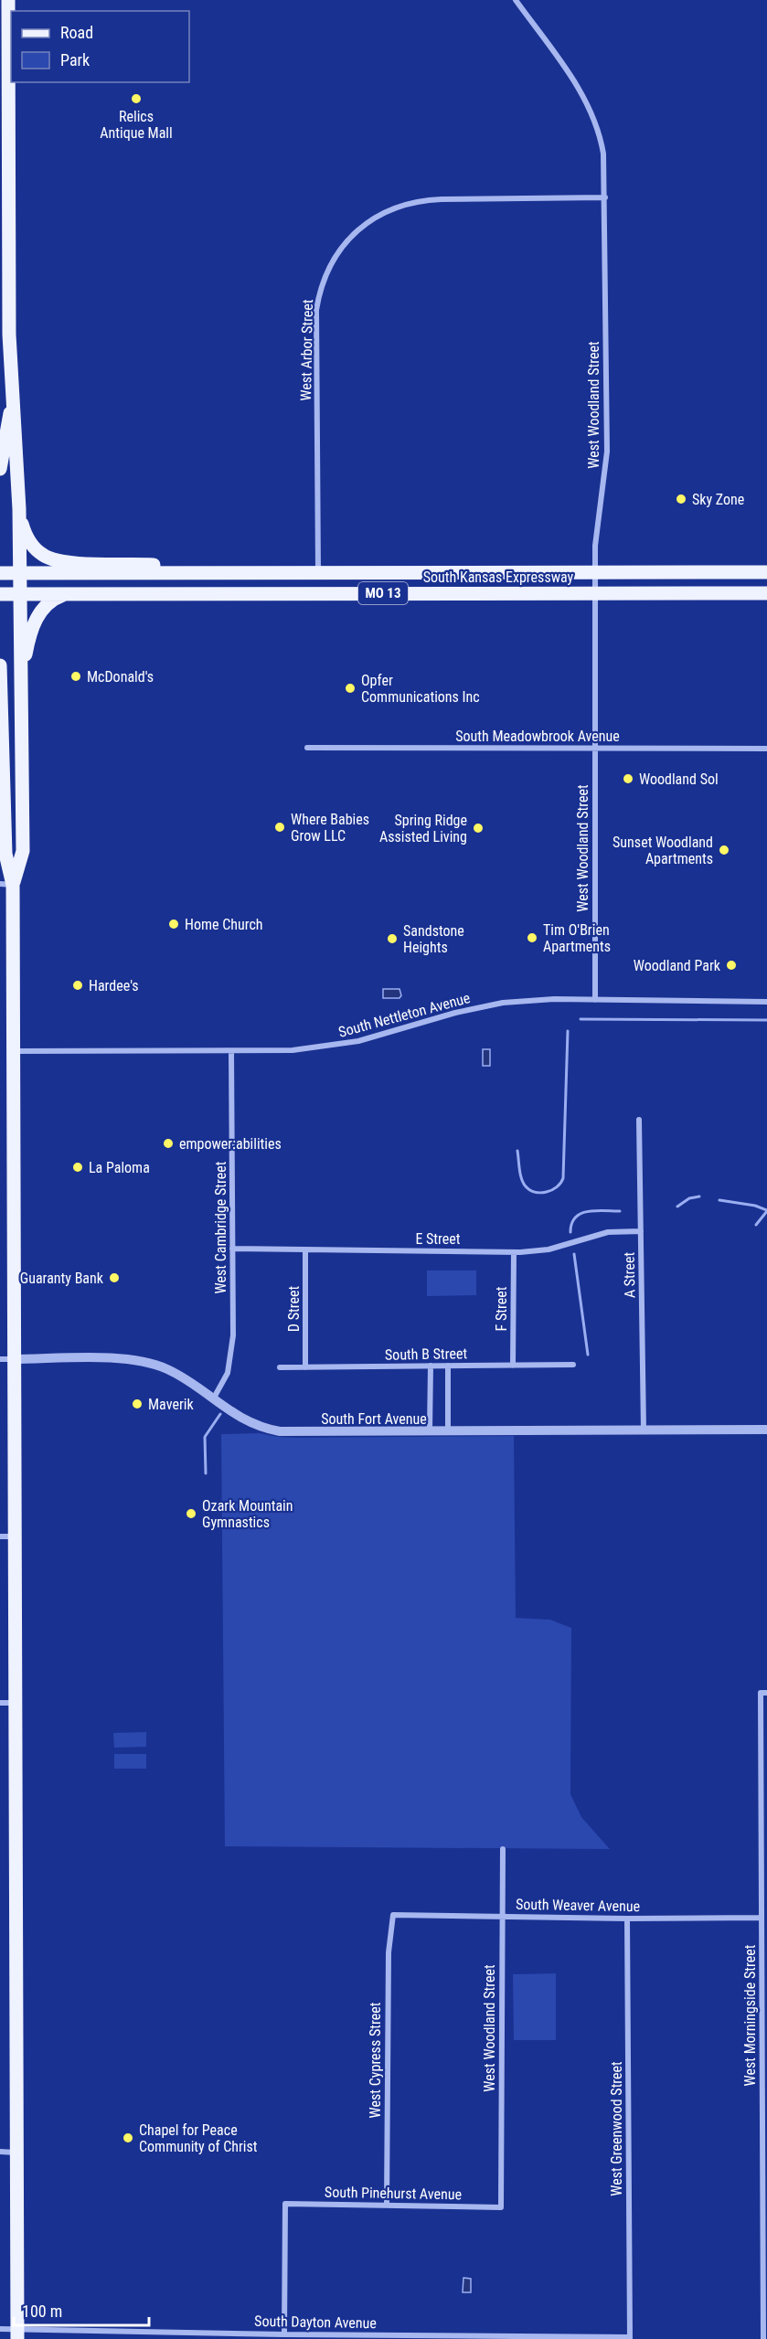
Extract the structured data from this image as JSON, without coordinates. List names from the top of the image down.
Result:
{
  "streets": {
    "main road": ["South Kansas Expressway", "MO 13"],
    "street": [
      "West Arbor Street",
      "West Woodland Street",
      "South Meadowbrook Avenue",
      "South Nettleton Avenue",
      "West Cambridge Street",
      "E Street",
      "A Street",
      "D Street",
      "F Street",
      "South B Street",
      "South Fort Avenue",
      "South Weaver Avenue",
      "West Morningside Street",
      "West Cypress Street",
      "West Greenwood Street",
      "South Pinehurst Avenue",
      "South Dayton Avenue"
    ]
  },
  "crossings": [
    ["West Arbor Street", "West Woodland Street"],
    ["West Arbor Street", "South Kansas Expressway"],
    ["West Woodland Street", "South Kansas Expressway"],
    ["West Woodland Street", "South Meadowbrook Avenue"],
    ["West Woodland Street", "South Nettleton Avenue"],
    ["West Woodland Street", "South Weaver Avenue"],
    ["West Woodland Street", "South Pinehurst Avenue"],
    ["South Nettleton Avenue", "West Cambridge Street"],
    ["West Cambridge Street", "E Street"],
    ["West Cambridge Street", "South Fort Avenue"],
    ["E Street", "A Street"],
    ["E Street", "D Street"],
    ["E Street", "F Street"],
    ["A Street", "South Fort Avenue"],
    ["D Street", "South B Street"],
    ["F Street", "South B Street"],
    ["South Weaver Avenue", "West Morningside Street"],
    ["South Weaver Avenue", "West Cypress Street"],
    ["South Weaver Avenue", "West Greenwood Street"],
    ["West Cypress Street", "South Pinehurst Avenue"],
    ["West Greenwood Street", "South Dayton Avenue"],
    ["South Pinehurst Avenue", "South Dayton Avenue"]
  ],
  "places": [
    "Relics Antique Mall",
    "Sky Zone",
    "McDonald's",
    "Opfer Communications Inc",
    "Woodland Sol",
    "Where Babies Grow LLC",
    "Spring Ridge Assisted Living",
    "Sunset Woodland Apartments",
    "Home Church",
    "Tim O'Brien Apartments",
    "Sandstone Heights",
    "Woodland Park",
    "Hardee's",
    "empower:abilities",
    "La Paloma",
    "Guaranty Bank",
    "Maverik",
    "Ozark Mountain Gymnastics",
    "Chapel for Peace Community of Christ"
  ],
  "legend": ["Road", "Park"],
  "scale_bar": "100 m"
}
